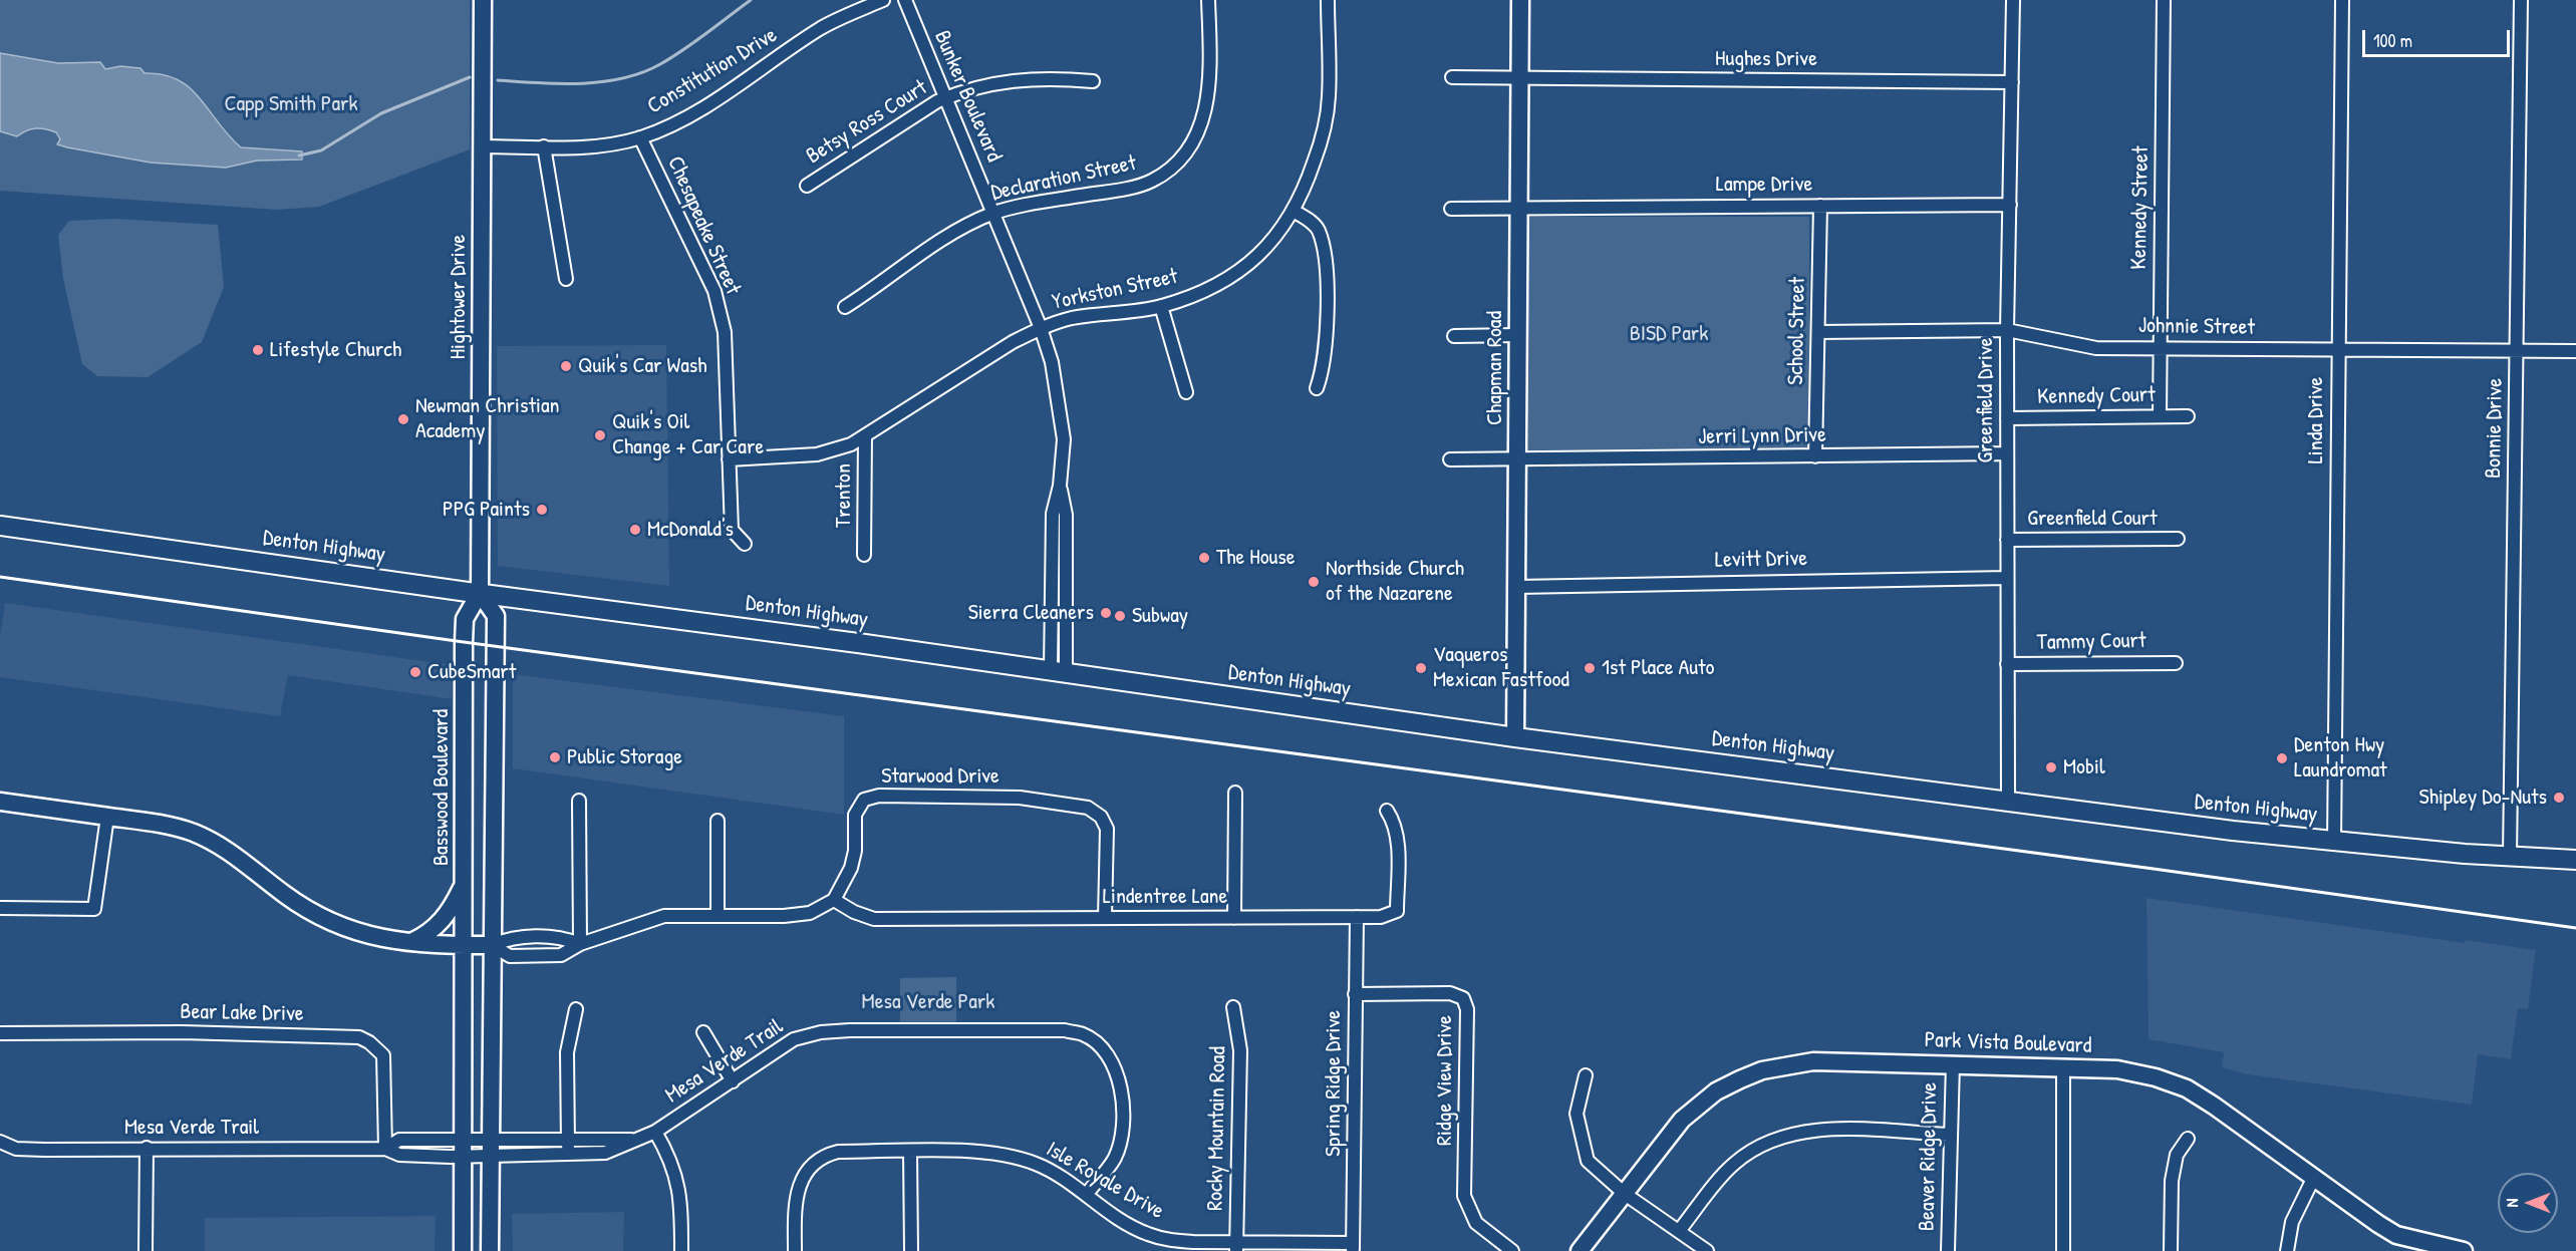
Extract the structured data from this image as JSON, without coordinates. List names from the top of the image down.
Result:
{
  "streets": {
    "main road": ["Denton Highway"],
    "street": [
      "Hughes Drive",
      "Constitution Drive",
      "Bunker Boulevard",
      "Betsy Ross Court",
      "Declaration Street",
      "Lampe Drive",
      "Kennedy Street",
      "Chesapeake Street",
      "Yorkston Street",
      "Hightower Drive",
      "Johnnie Street",
      "School Street",
      "Chapman Road",
      "Kennedy Court",
      "Greenfield Drive",
      "Linda Drive",
      "Bonnie Drive",
      "Jerri Lynn Drive",
      "Trenton",
      "Greenfield Court",
      "Levitt Drive",
      "Tammy Court",
      "Starwood Drive",
      "Basswood Boulevard",
      "Lindentree Lane",
      "Bear Lake Drive",
      "Park Vista Boulevard",
      "Mesa Verde Trail",
      "Ridge View Drive",
      "Spring Ridge Drive",
      "Rocky Mountain Road",
      "Beaver Ridge Drive",
      "Isle Royale Drive"
    ]
  },
  "crossings": [
    ["Hughes Drive", "Chapman Road"],
    ["Hughes Drive", "Greenfield Drive"],
    ["Constitution Drive", "Chesapeake Street"],
    ["Constitution Drive", "Hightower Drive"],
    ["Bunker Boulevard", "Betsy Ross Court"],
    ["Bunker Boulevard", "Declaration Street"],
    ["Bunker Boulevard", "Yorkston Street"],
    ["Bunker Boulevard", "Denton Highway"],
    ["Lampe Drive", "School Street"],
    ["Lampe Drive", "Chapman Road"],
    ["Lampe Drive", "Greenfield Drive"],
    ["Kennedy Street", "Johnnie Street"],
    ["Kennedy Street", "Kennedy Court"],
    ["Chesapeake Street", "Yorkston Street"],
    ["Yorkston Street", "Trenton"],
    ["Hightower Drive", "Denton Highway"],
    ["Hightower Drive", "Basswood Boulevard"],
    ["Johnnie Street", "School Street"],
    ["Johnnie Street", "Greenfield Drive"],
    ["Johnnie Street", "Linda Drive"],
    ["Johnnie Street", "Bonnie Drive"],
    ["School Street", "Jerri Lynn Drive"],
    ["Chapman Road", "Jerri Lynn Drive"],
    ["Chapman Road", "Denton Highway"],
    ["Chapman Road", "Levitt Drive"],
    ["Kennedy Court", "Greenfield Drive"],
    ["Greenfield Drive", "Jerri Lynn Drive"],
    ["Greenfield Drive", "Greenfield Court"],
    ["Greenfield Drive", "Denton Highway"],
    ["Greenfield Drive", "Levitt Drive"],
    ["Greenfield Drive", "Tammy Court"],
    ["Linda Drive", "Denton Highway"],
    ["Bonnie Drive", "Denton Highway"],
    ["Denton Highway", "Basswood Boulevard"],
    ["Starwood Drive", "Lindentree Lane"],
    ["Basswood Boulevard", "Mesa Verde Trail"],
    ["Lindentree Lane", "Spring Ridge Drive"],
    ["Bear Lake Drive", "Mesa Verde Trail"],
    ["Park Vista Boulevard", "Beaver Ridge Drive"],
    ["Mesa Verde Trail", "Isle Royale Drive"],
    ["Ridge View Drive", "Spring Ridge Drive"],
    ["Spring Ridge Drive", "Isle Royale Drive"],
    ["Rocky Mountain Road", "Isle Royale Drive"]
  ],
  "parks": ["Capp Smith Park", "BISD Park", "Mesa Verde Park"],
  "places": [
    "Lifestyle Church",
    "Quik's Car Wash",
    "Newman Christian Academy",
    "Quik's Oil Change + Car Care",
    "PPG Paints",
    "McDonald's",
    "The House",
    "Northside Church of the Nazarene",
    "Sierra Cleaners",
    "Subway",
    "Vaqueros Mexican Fastfood",
    "1st Place Auto",
    "CubeSmart",
    "Public Storage",
    "Denton Hwy Laundromat",
    "Mobil",
    "Shipley Do-Nuts"
  ],
  "scale_bar": "100 m",
  "north": "left"
}
